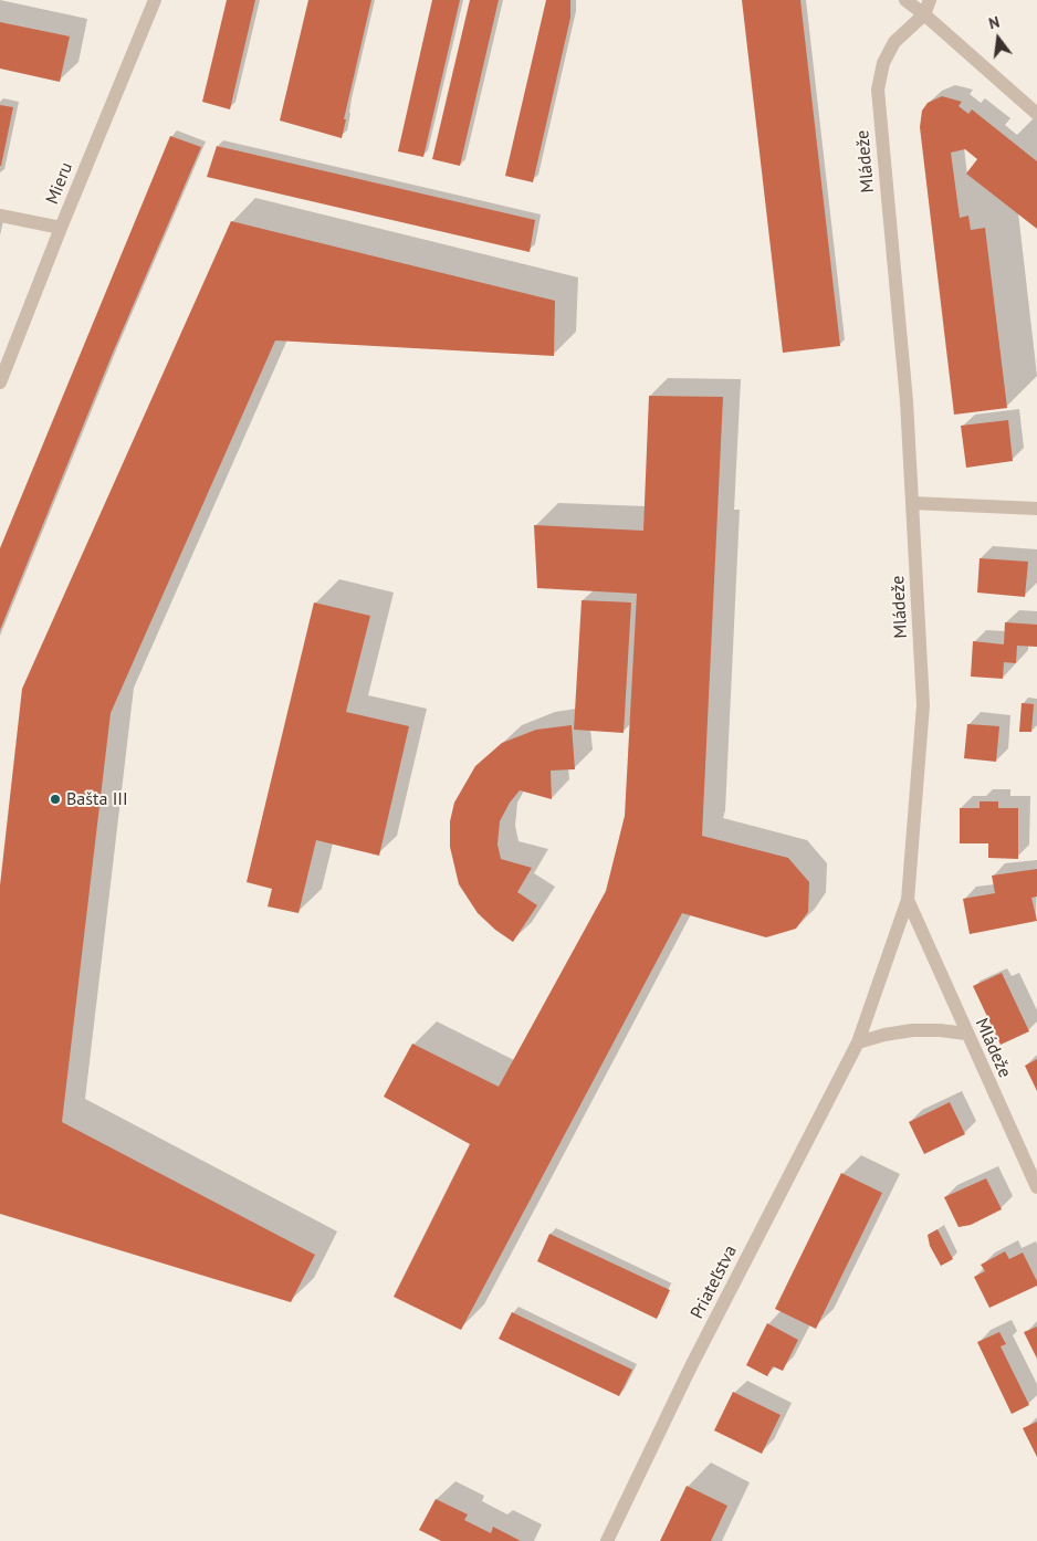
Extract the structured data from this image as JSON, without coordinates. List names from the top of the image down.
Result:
{
  "streets": {
    "street": ["Mládeže", "Mieru", "Priateľstva"]
  },
  "crossings": [
    ["Mládeže", "Priateľstva"]
  ],
  "places": ["Bašta III"],
  "north": "top"
}
